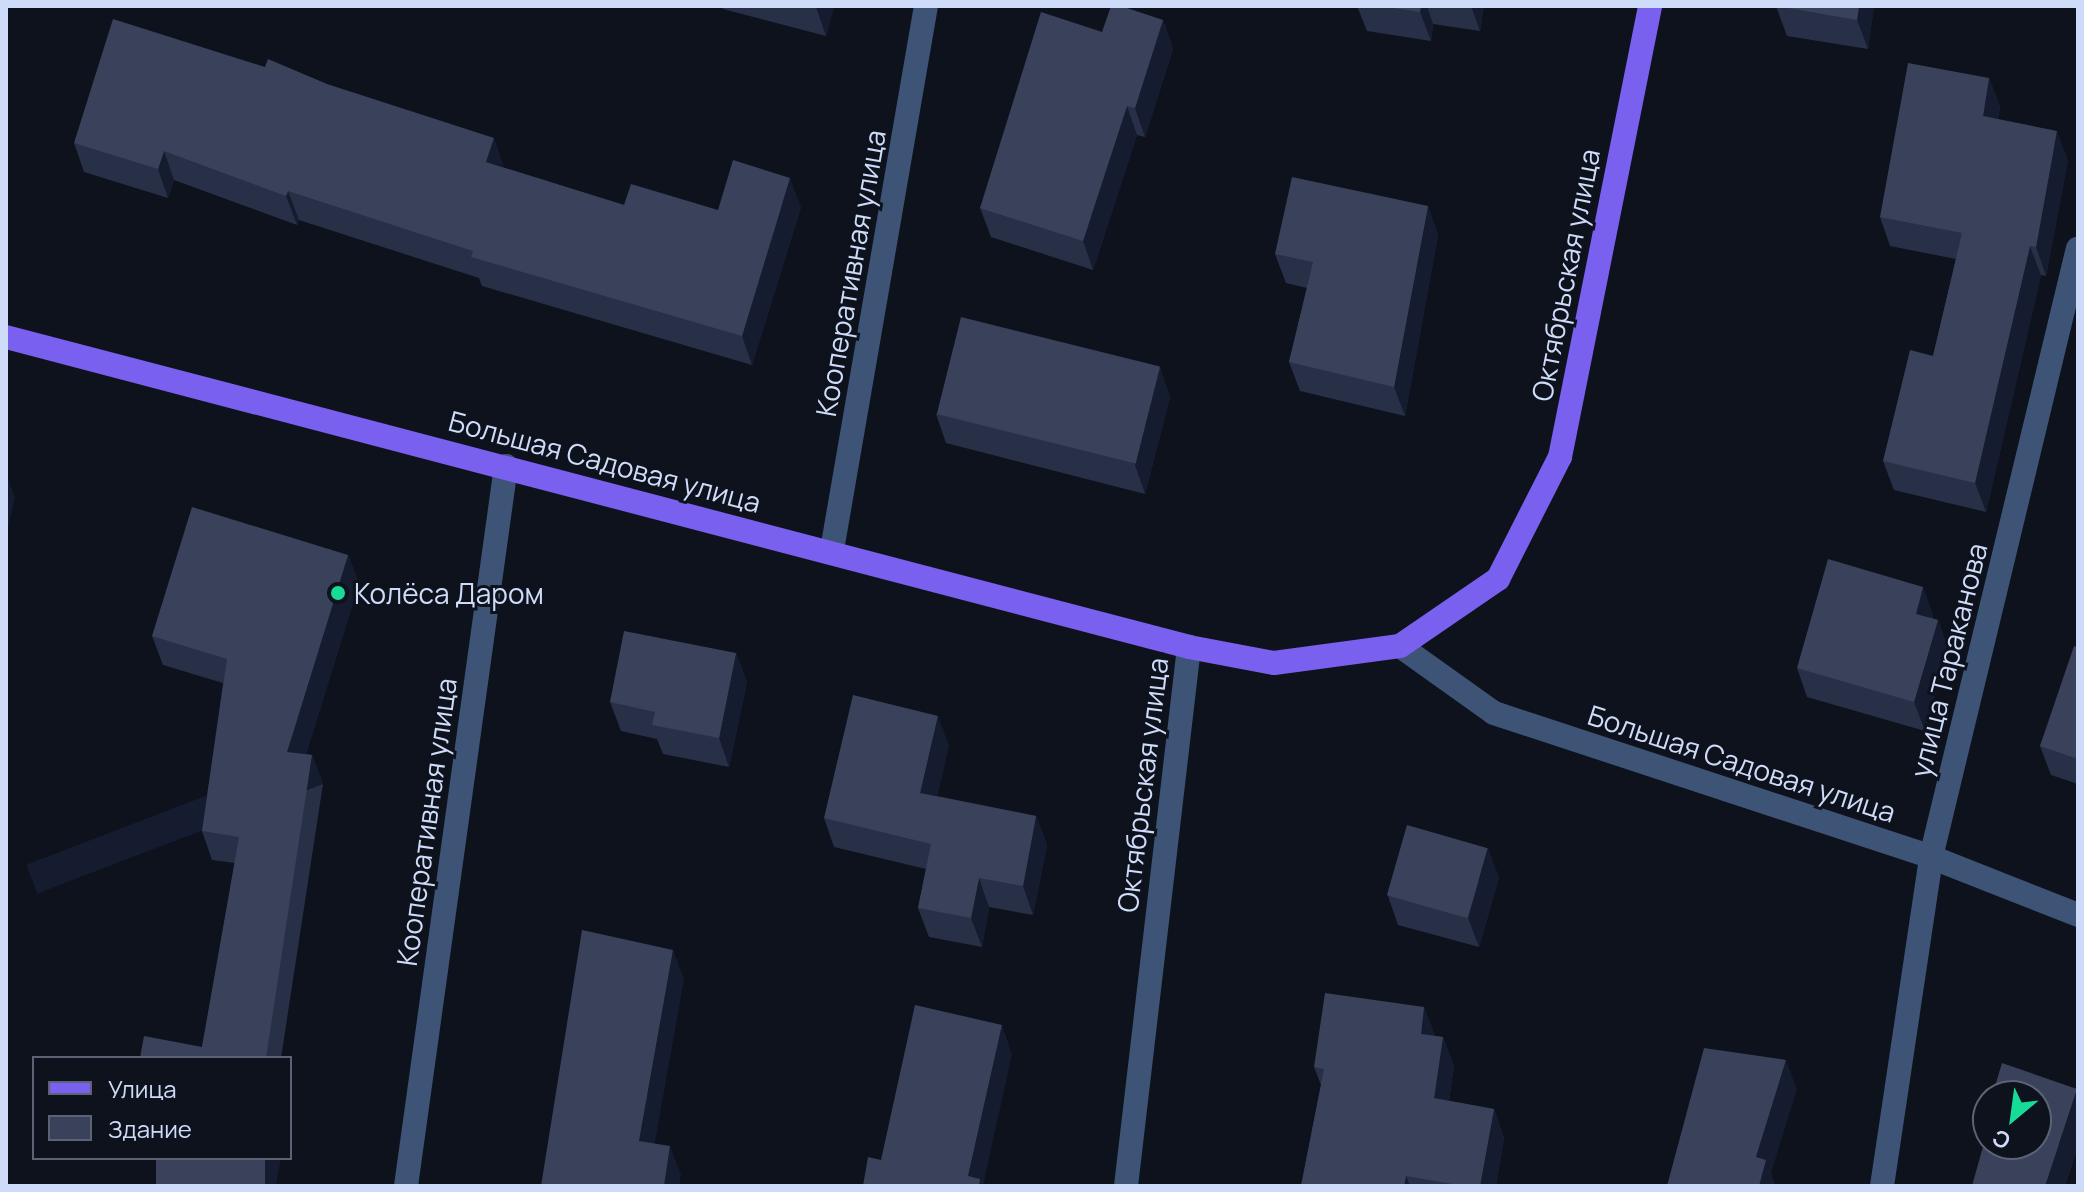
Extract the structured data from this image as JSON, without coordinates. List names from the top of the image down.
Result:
{
  "streets": {
    "main road": ["Октябрьская улица", "Большая Садовая улица"],
    "street": ["Кооперативная улица", "улица Тараканова"]
  },
  "crossings": [
    ["Кооперативная улица", "Большая Садовая улица"],
    ["Октябрьская улица", "Большая Садовая улица"],
    ["Большая Садовая улица", "улица Тараканова"]
  ],
  "places": ["Колёса Даром"],
  "legend": ["Улица", "Здание"],
  "north": "bottom left"
}
